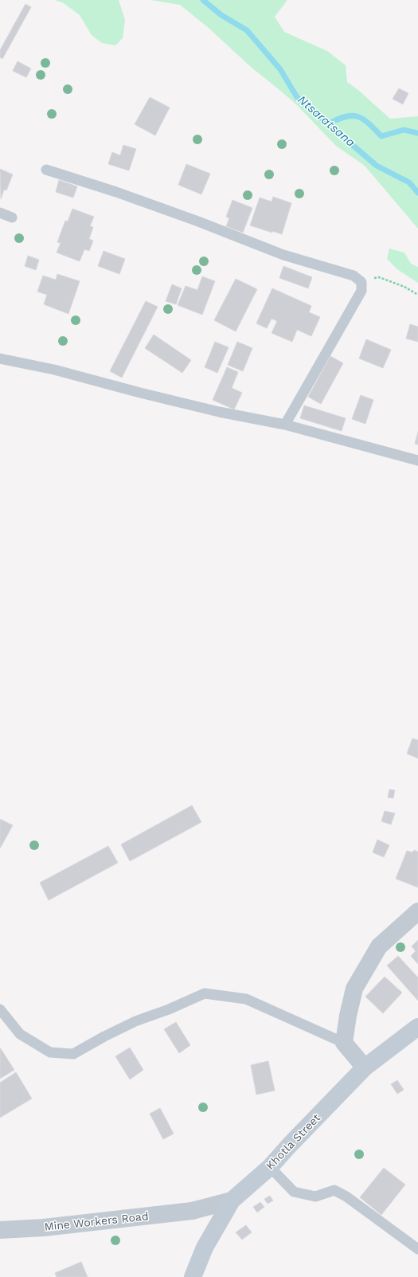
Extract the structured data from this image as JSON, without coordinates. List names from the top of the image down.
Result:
{
  "streets": {
    "street": ["Khotla Street", "Mine Workers Road"]
  },
  "crossings": [
    ["Khotla Street", "Mine Workers Road"]
  ],
  "water": ["Ntsaratsana"]
}
